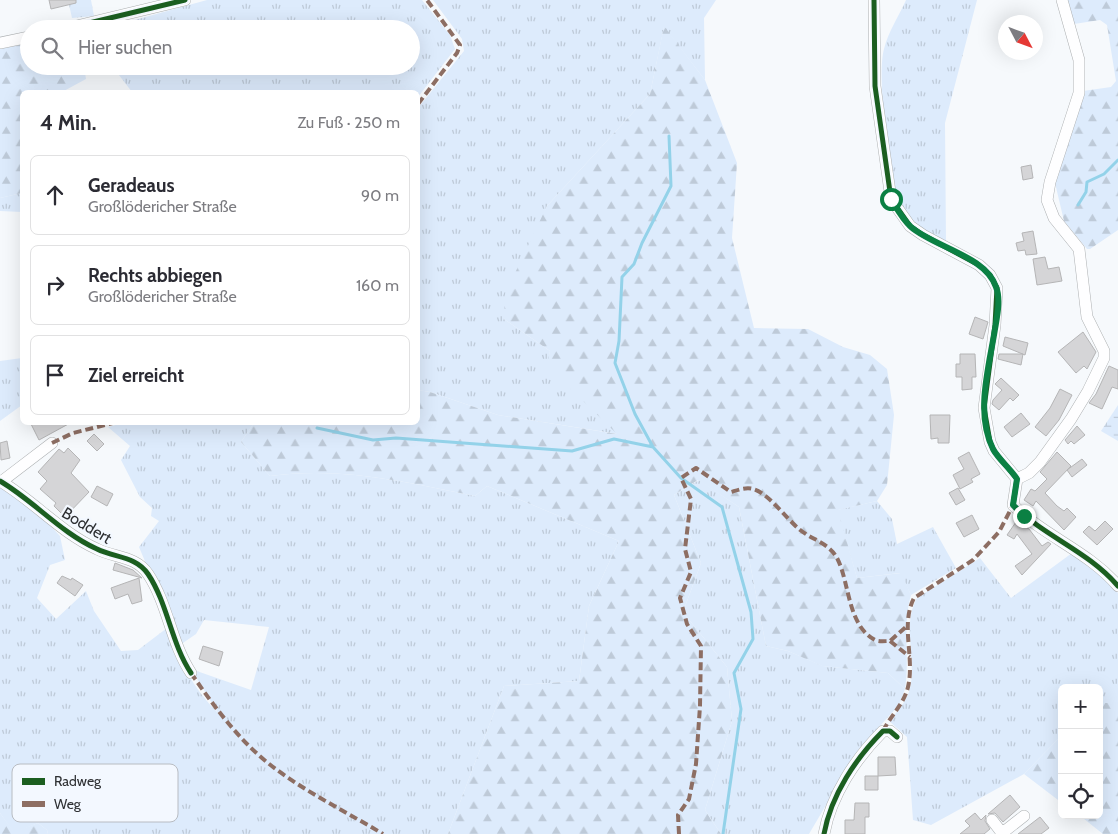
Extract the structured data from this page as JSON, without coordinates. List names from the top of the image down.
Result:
{
  "streets": {
    "street": ["Boddert"]
  },
  "legend": ["Radweg", "Weg"],
  "north": "bottom right",
  "page": {
    "search": "Hier suchen",
    "heading": ["4 Min.", "Zu Fuß · 250 m"],
    "list": [
      ["Geradeaus", "Großlödericher Straße", "90 m"],
      ["Rechts abbiegen", "Großlödericher Straße", "160 m"],
      "Ziel erreicht"
    ],
    "map_buttons": ["+", "−"]
  }
}
